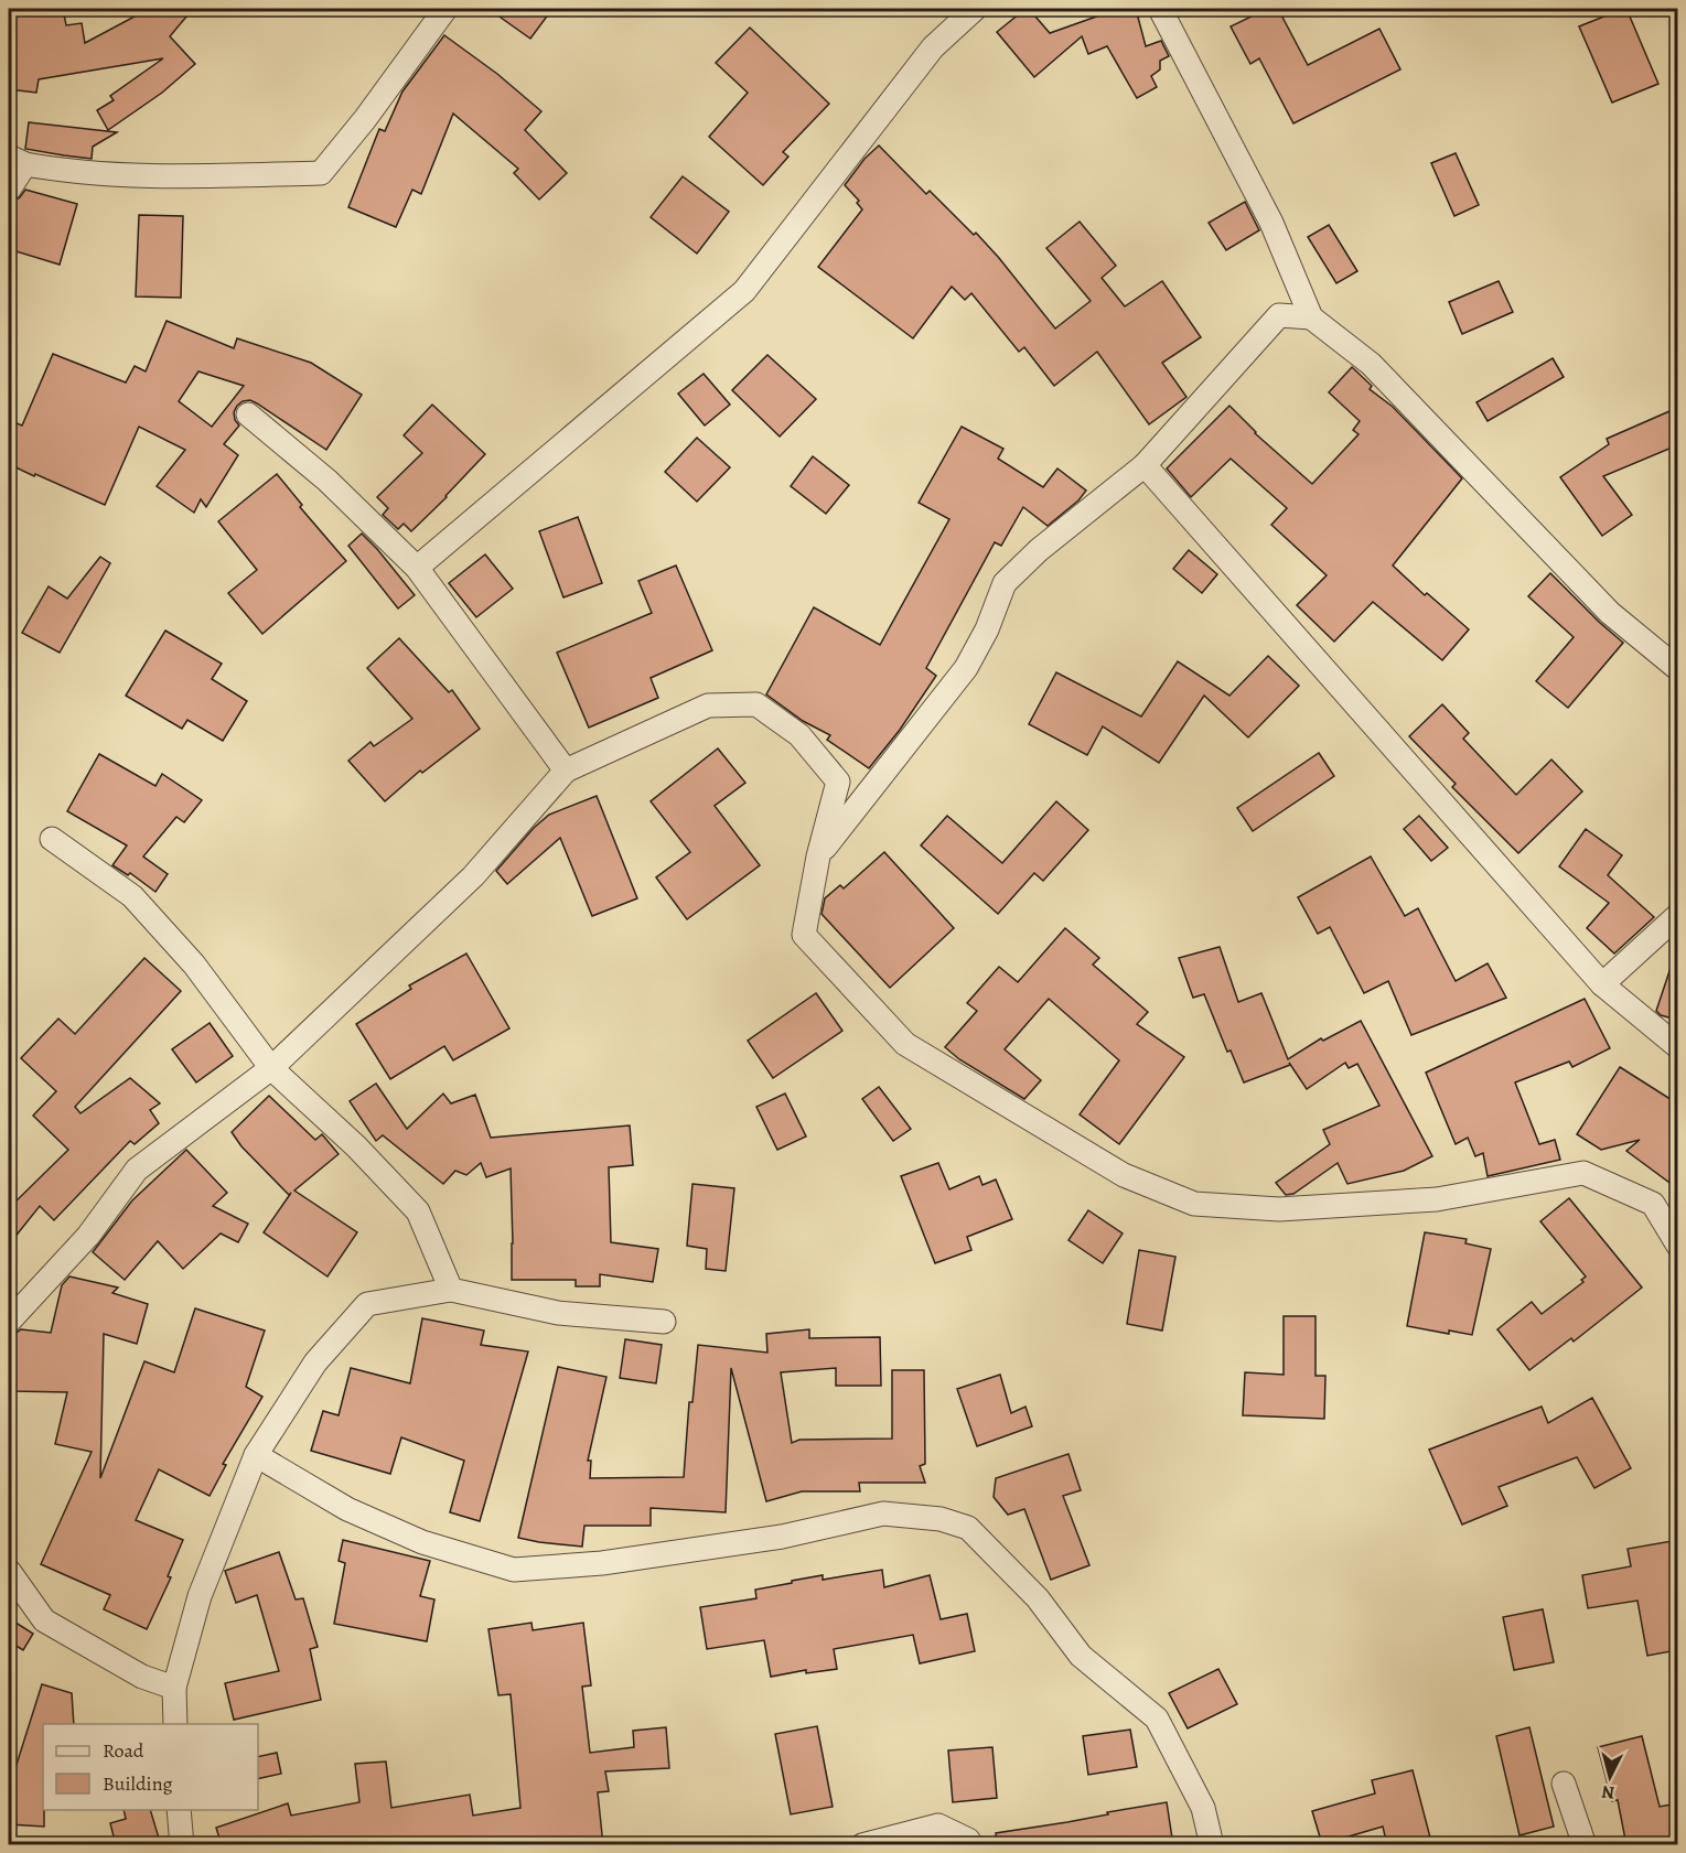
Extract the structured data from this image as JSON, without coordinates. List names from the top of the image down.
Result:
{
  "legend": ["Road", "Building"],
  "north": "bottom"
}
